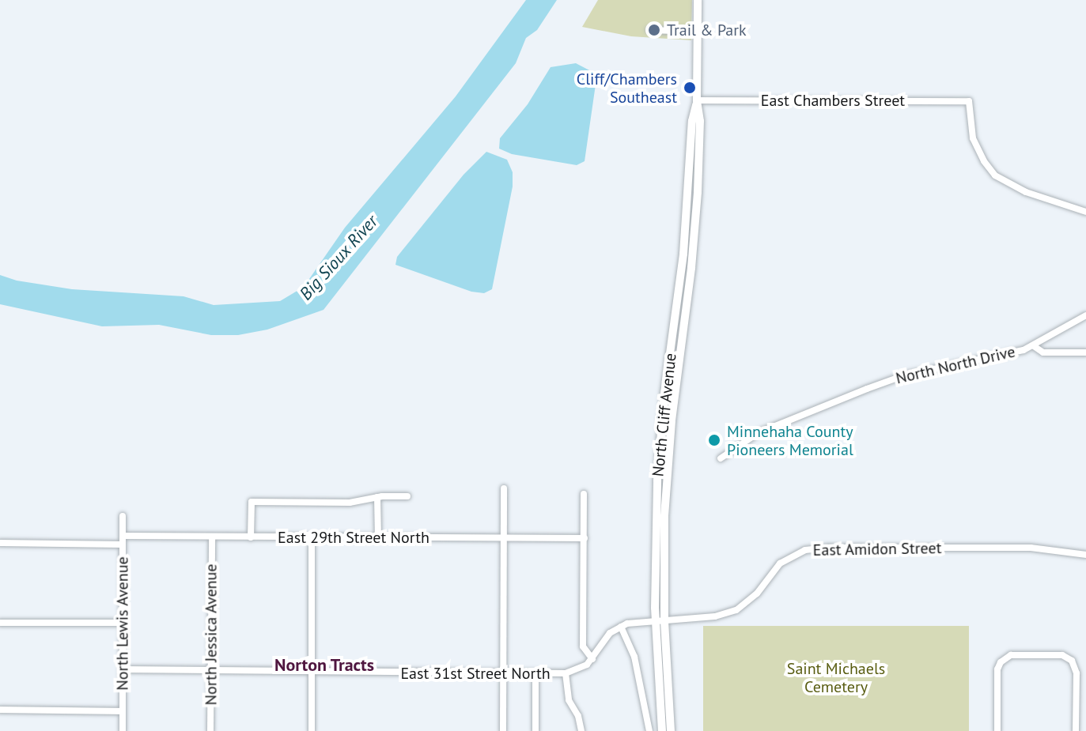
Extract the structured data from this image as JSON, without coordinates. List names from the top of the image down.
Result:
{
  "streets": {
    "main road": ["North Cliff Avenue"],
    "street": [
      "East Chambers Street",
      "North North Drive",
      "East 29th Street North",
      "East Amidon Street",
      "North Lewis Avenue",
      "North Jessica Avenue",
      "East 31st Street North"
    ]
  },
  "crossings": [
    ["East Chambers Street", "North Cliff Avenue"],
    ["North Cliff Avenue", "East Amidon Street"],
    ["East 29th Street North", "North Lewis Avenue"],
    ["East 29th Street North", "North Jessica Avenue"],
    ["North Lewis Avenue", "East 31st Street North"],
    ["North Jessica Avenue", "East 31st Street North"]
  ],
  "districts": ["Norton Tracts"],
  "water": ["Big Sioux River"],
  "parks": ["Saint Michaels Cemetery"],
  "places": ["Trail & Park", "Cliff/Chambers Southeast", "Minnehaha County Pioneers Memorial"]
}
